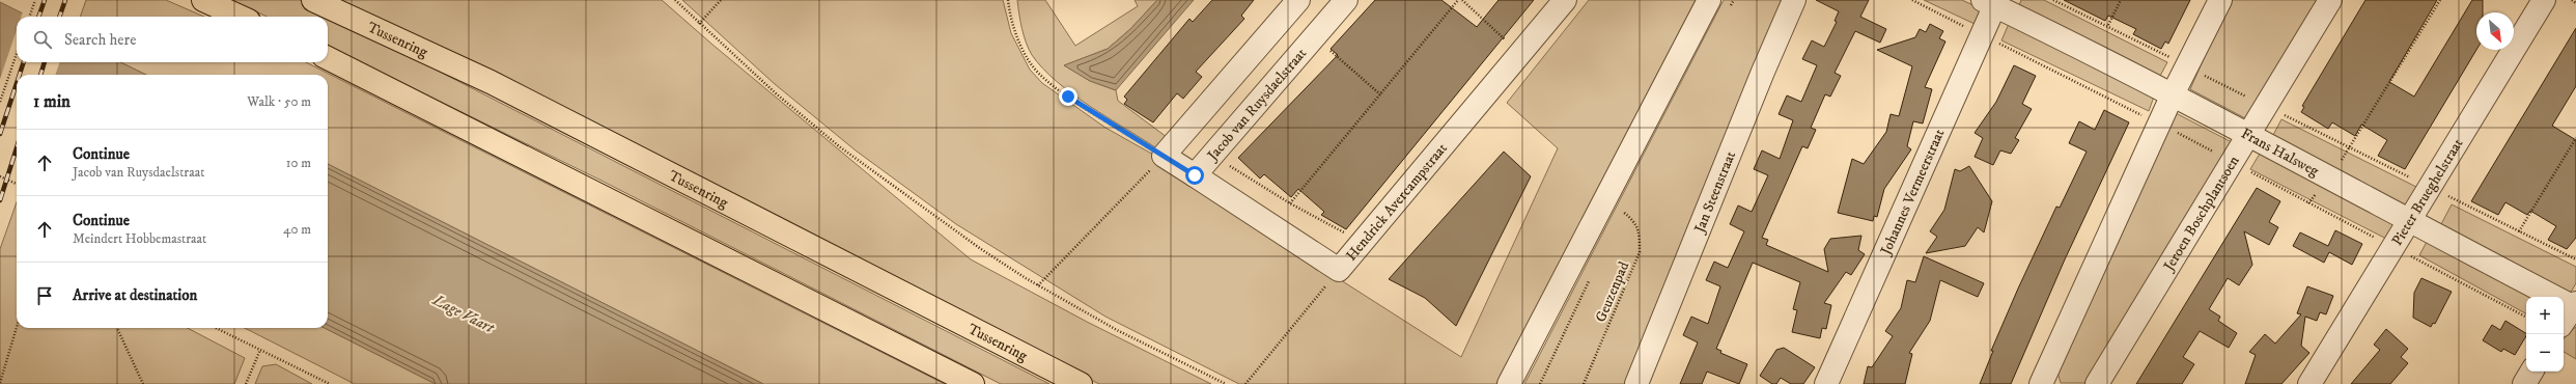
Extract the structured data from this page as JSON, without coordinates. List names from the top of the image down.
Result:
{
  "streets": {
    "highway": ["Tussenring"],
    "street": [
      "Jacob van Ruysdaelstraat",
      "Frans Halsweg",
      "Jan Steenstraat",
      "Johannes Vermeerstraat",
      "Pieter Brueghelstraat",
      "Hendrick Avercampstraat",
      "Jeroen Boschplantsoen"
    ],
    "path": ["Geuzenpad"]
  },
  "crossings": [
    ["Jacob van Ruysdaelstraat", "Hendrick Avercampstraat"],
    ["Frans Halsweg", "Johannes Vermeerstraat"],
    ["Frans Halsweg", "Pieter Brueghelstraat"],
    ["Frans Halsweg", "Jeroen Boschplantsoen"]
  ],
  "water": ["Lage Vaart"],
  "north": "bottom right",
  "page": {
    "search": "Search here",
    "heading": ["1 min", "Walk · 50 m"],
    "list": [
      ["Continue", "Jacob van Ruysdaelstraat", "10 m"],
      ["Continue", "Meindert Hobbemastraat", "40 m"],
      "Arrive at destination"
    ],
    "map_buttons": ["+", "−"]
  }
}
